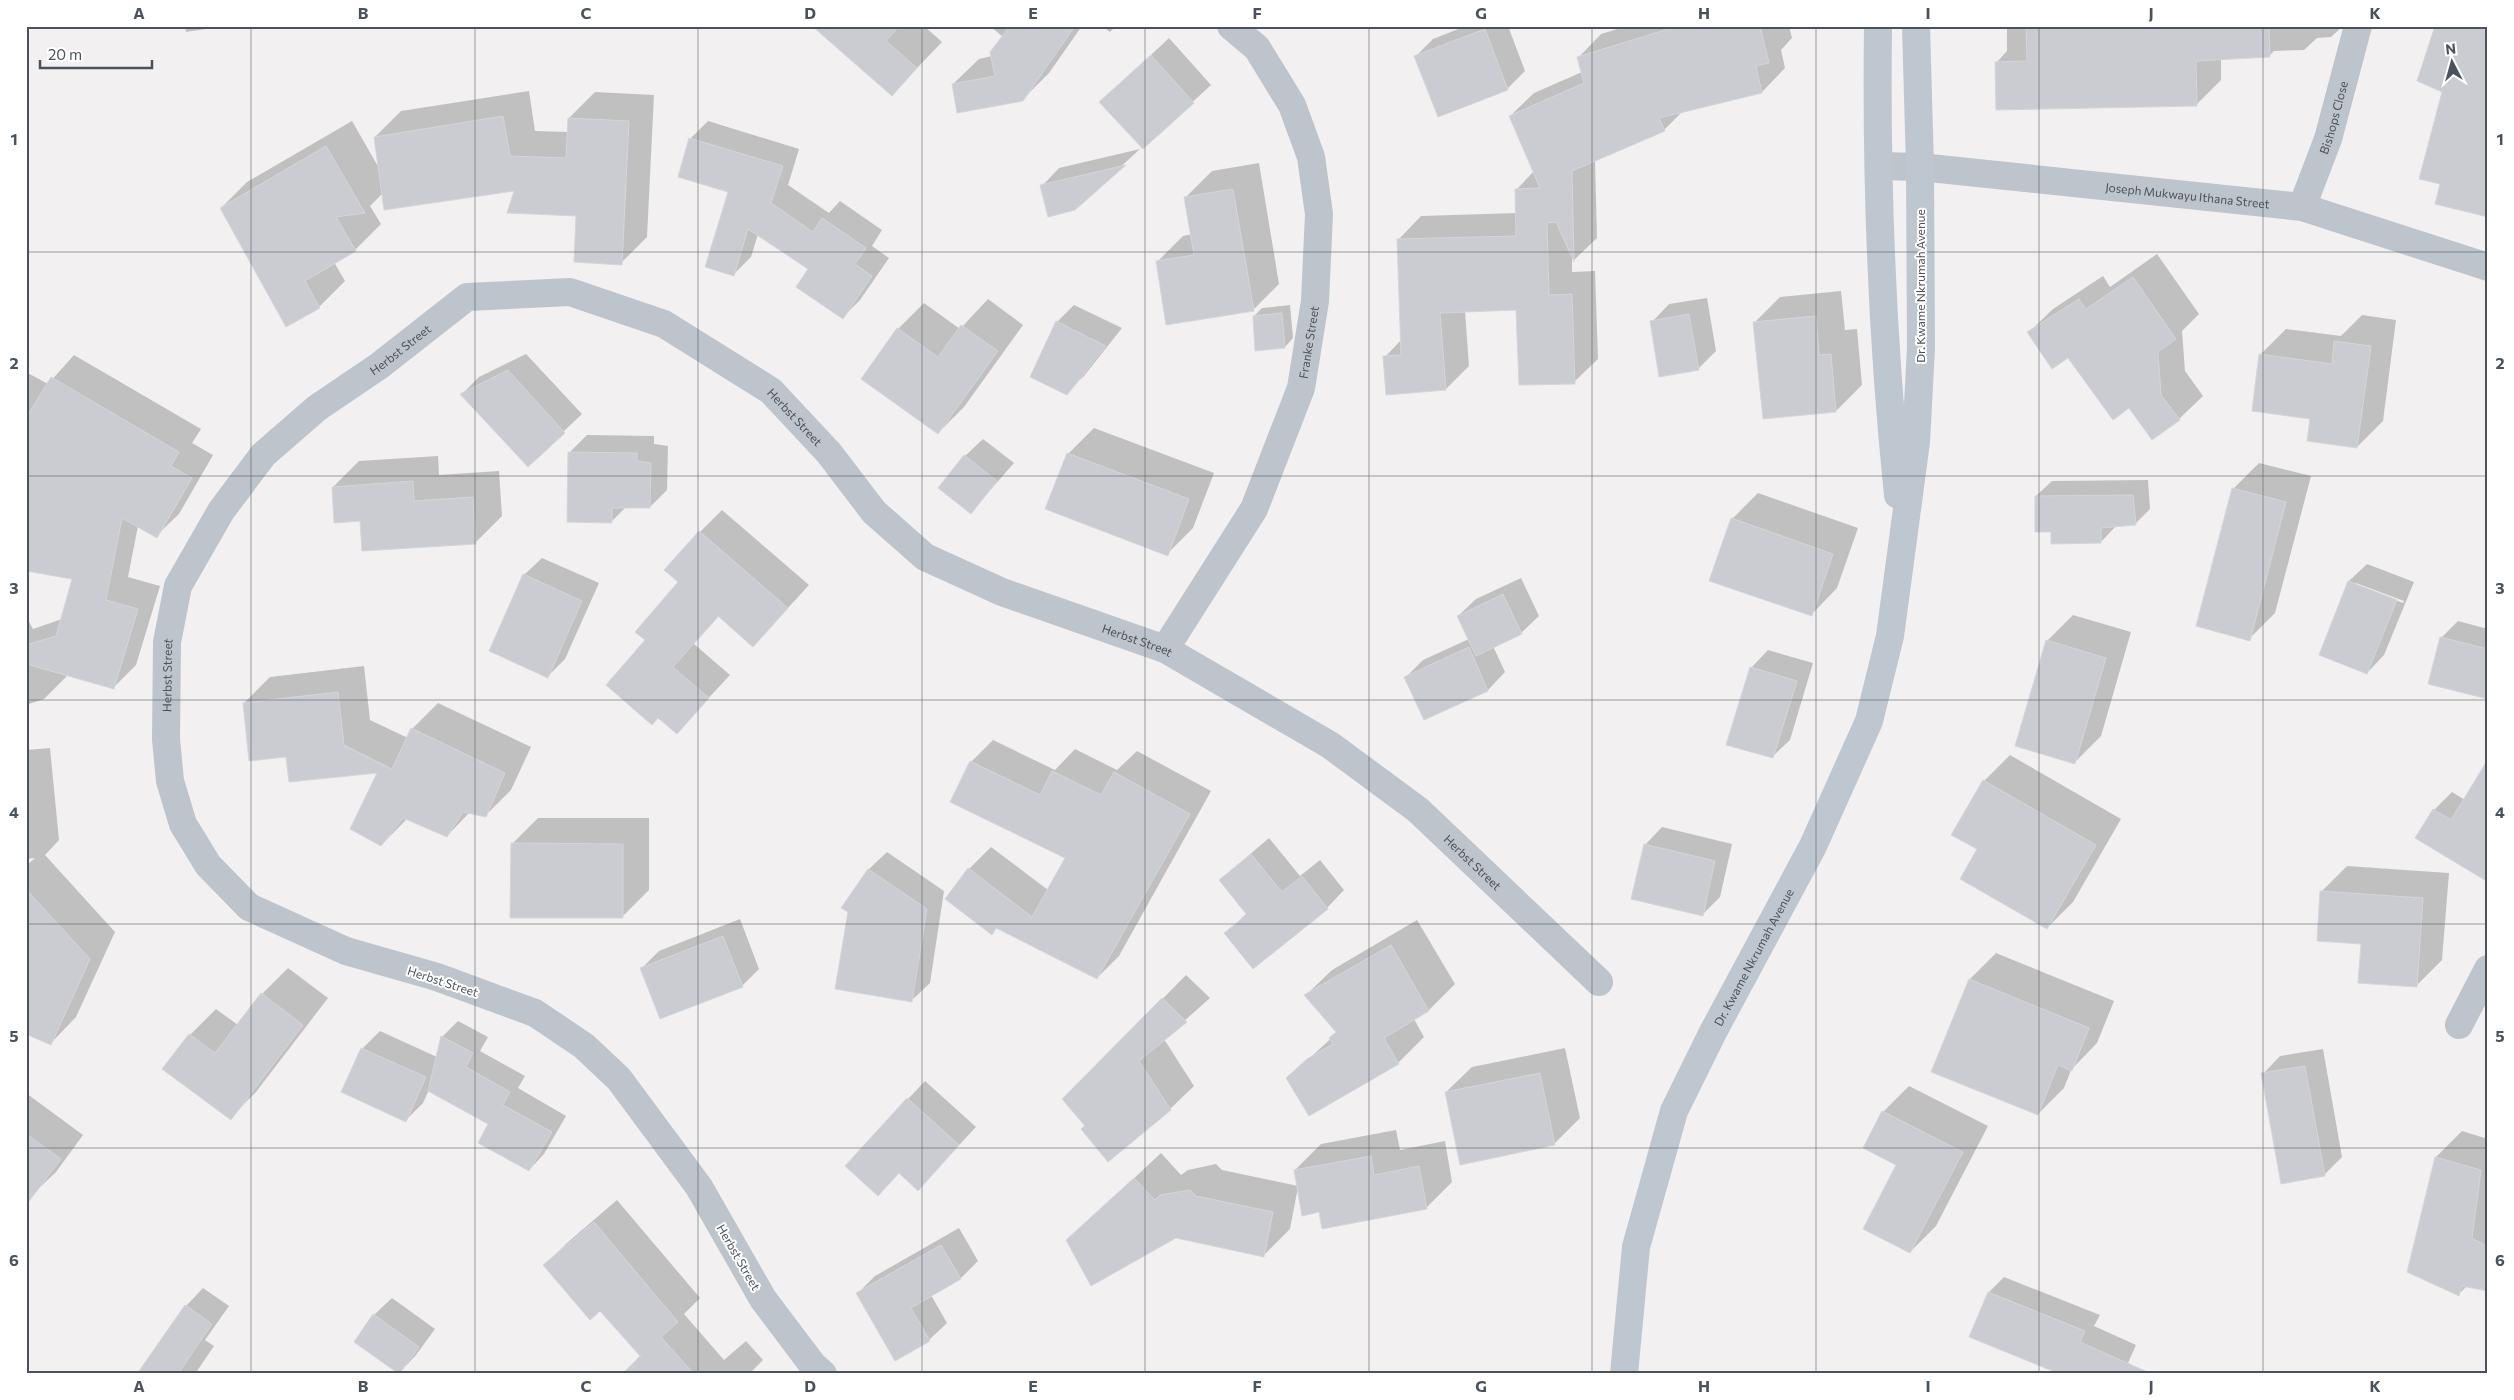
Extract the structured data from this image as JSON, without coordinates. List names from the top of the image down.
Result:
{
  "streets": {
    "street": [
      "Bishops Close",
      "Joseph Mukwayu Ithana Street",
      "Dr. Kwame Nkrumah Avenue",
      "Franke Street",
      "Herbst Street"
    ]
  },
  "crossings": [
    ["Bishops Close", "Joseph Mukwayu Ithana Street"],
    ["Joseph Mukwayu Ithana Street", "Dr. Kwame Nkrumah Avenue"],
    ["Franke Street", "Herbst Street"]
  ],
  "scale_bar": "20 m",
  "north": "top",
  "grid": {
    "columns": [
      "A",
      "B",
      "C",
      "D",
      "E",
      "F",
      "G",
      "H",
      "I",
      "J",
      "K"
    ],
    "rows": [
      "1",
      "2",
      "3",
      "4",
      "5",
      "6"
    ]
  }
}
